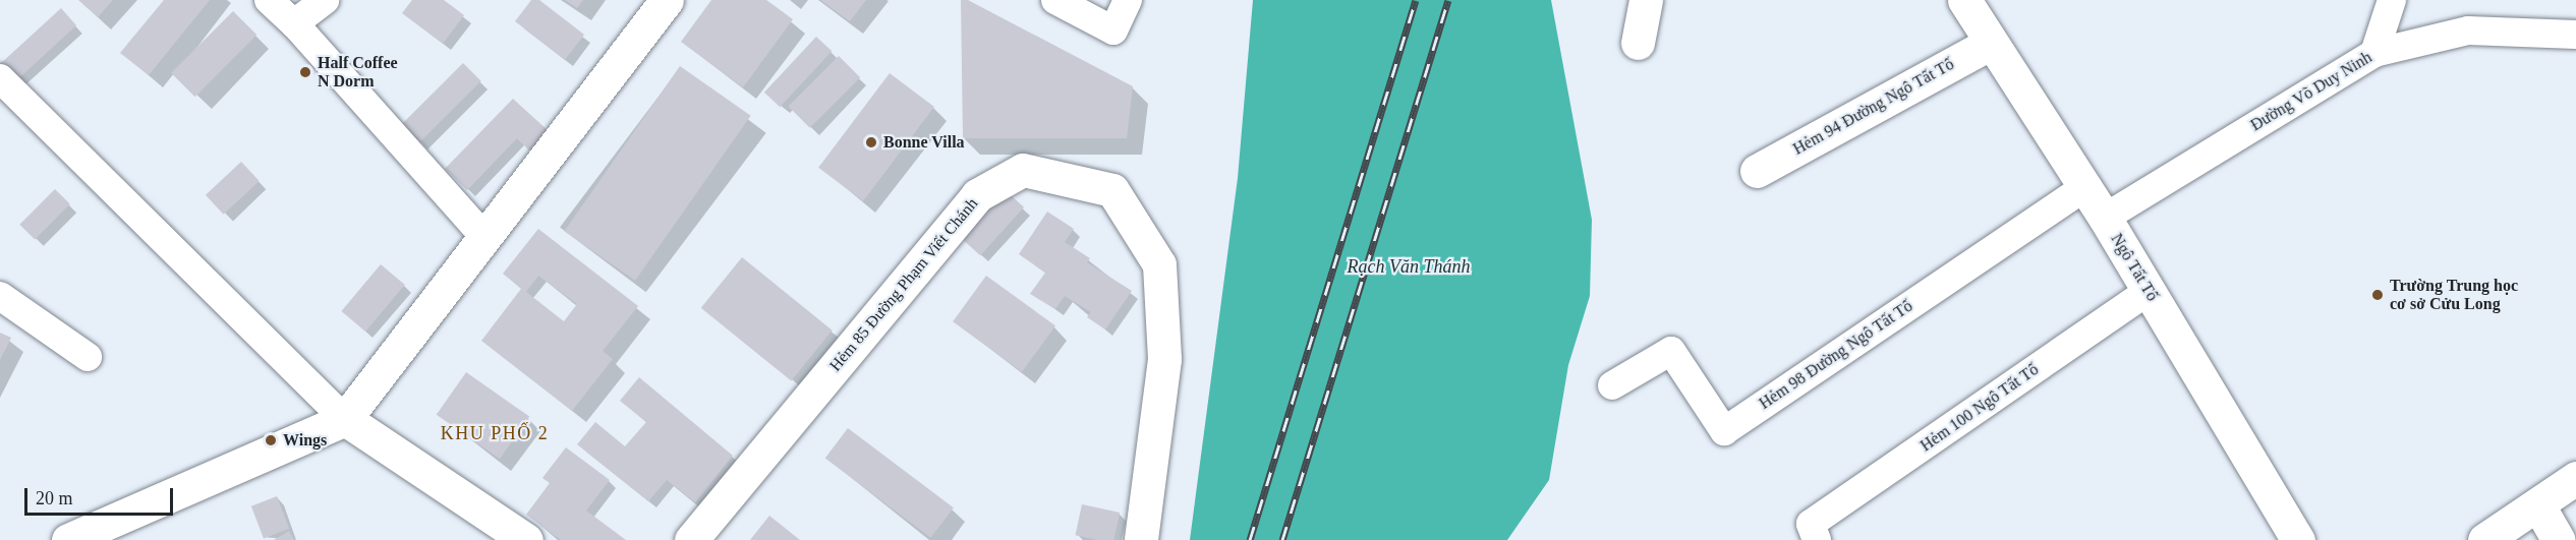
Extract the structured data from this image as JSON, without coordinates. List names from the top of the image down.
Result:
{
  "streets": {
    "street": ["Hẻm 94 Đường Ngô Tất Tố", "Ngô Tất Tố", "Hẻm 85 Đường Phạm Viết Chánh"],
    "lane": ["Đường Võ Duy Ninh", "Hẻm 98 Đường Ngô Tất Tố", "Hẻm 100 Ngô Tất Tố"]
  },
  "crossings": [
    ["Đường Võ Duy Ninh", "Ngô Tất Tố"],
    ["Hẻm 94 Đường Ngô Tất Tố", "Ngô Tất Tố"],
    ["Ngô Tất Tố", "Hẻm 98 Đường Ngô Tất Tố"],
    ["Ngô Tất Tố", "Hẻm 100 Ngô Tất Tố"]
  ],
  "districts": ["KHU PHỐ 2"],
  "water": ["Rạch Văn Thánh"],
  "places": [
    "Half Coffee N Dorm",
    "Bonne Villa",
    "Trường Trung học cơ sở Cửu Long",
    "Wings"
  ],
  "scale_bar": "20 m"
}
